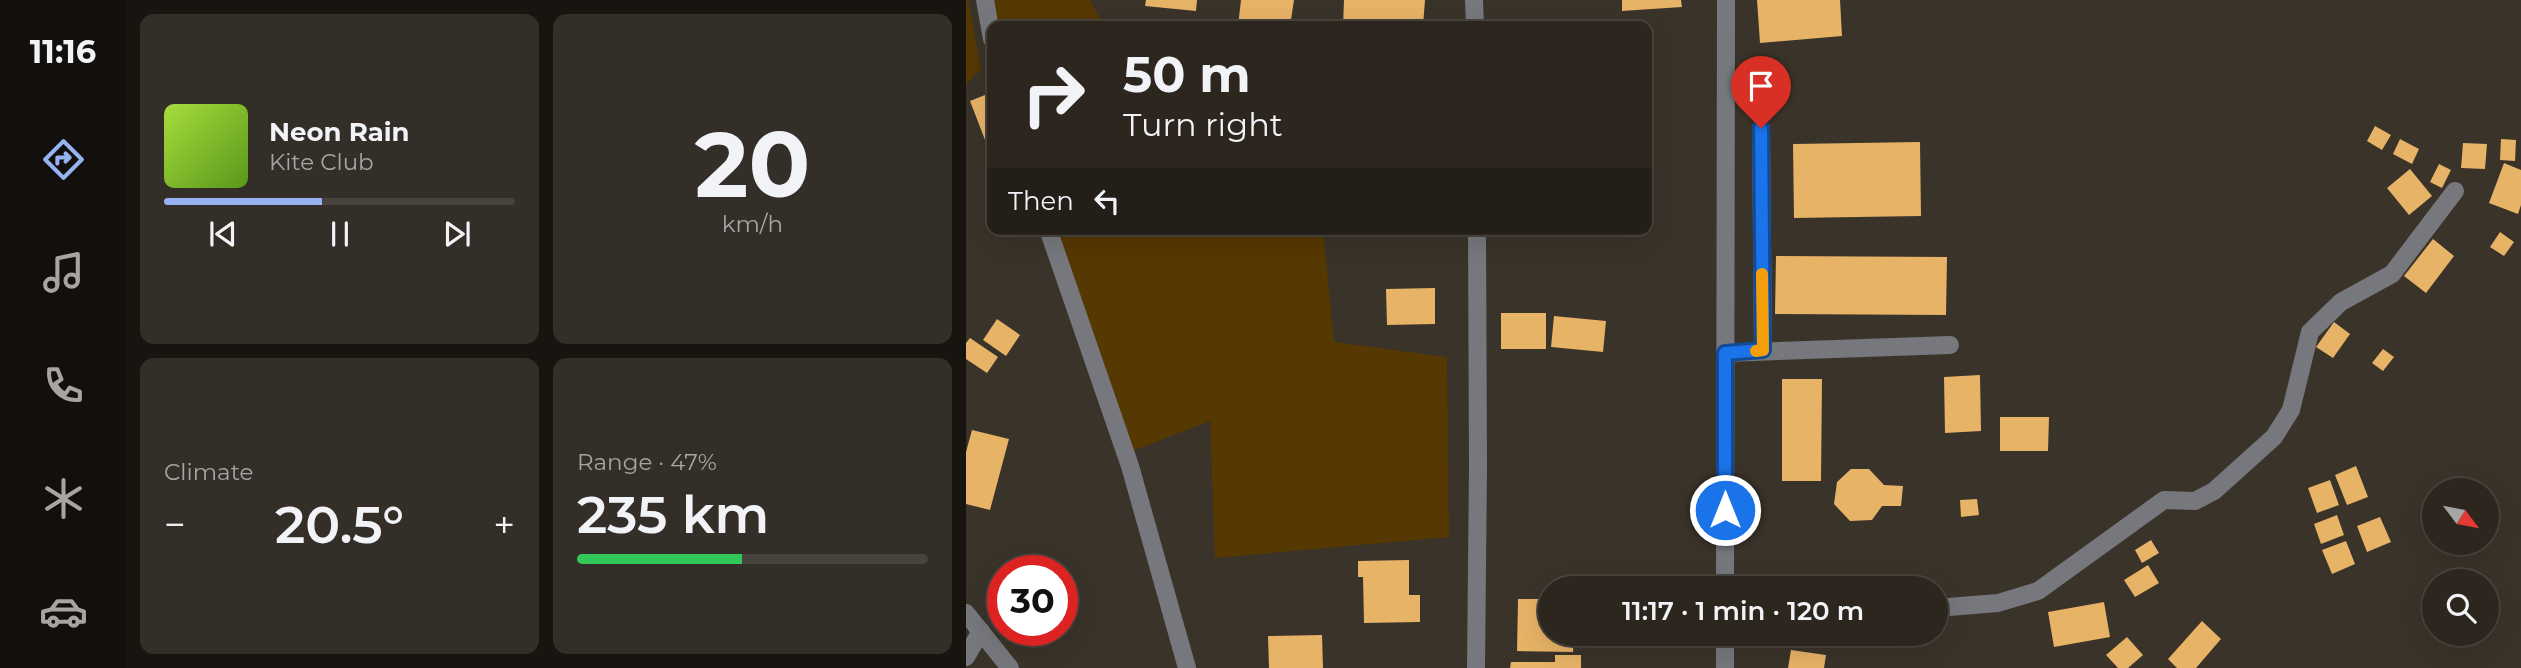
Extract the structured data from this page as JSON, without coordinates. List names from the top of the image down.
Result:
{
  "north": "bottom right",
  "page": {
    "tabs": "11:16",
    "tile": [
      ["20", "km/h"],
      "Climate",
      ["Range · 47%", "235 km"]
    ],
    "turn": ["50 m", "Turn right"],
    "song": ["Neon Rain", "Kite Club"],
    "then": "Then",
    "heat": ["−", "20.5°", "+"],
    "limit": "30",
    "trip": "11:17 · 1 min · 120 m"
  }
}
